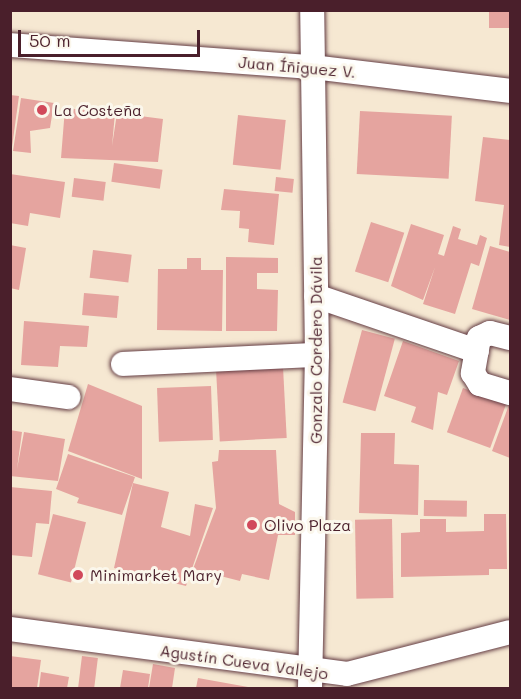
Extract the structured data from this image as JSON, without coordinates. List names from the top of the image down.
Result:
{
  "streets": {
    "street": ["Juan Íñiguez V.", "Gonzalo Cordero Dávila", "Agustín Cueva Vallejo"]
  },
  "crossings": [
    ["Juan Íñiguez V.", "Gonzalo Cordero Dávila"],
    ["Gonzalo Cordero Dávila", "Agustín Cueva Vallejo"]
  ],
  "places": ["La Costeña", "Olivo Plaza", "Minimarket Mary"],
  "scale_bar": "50 m"
}
